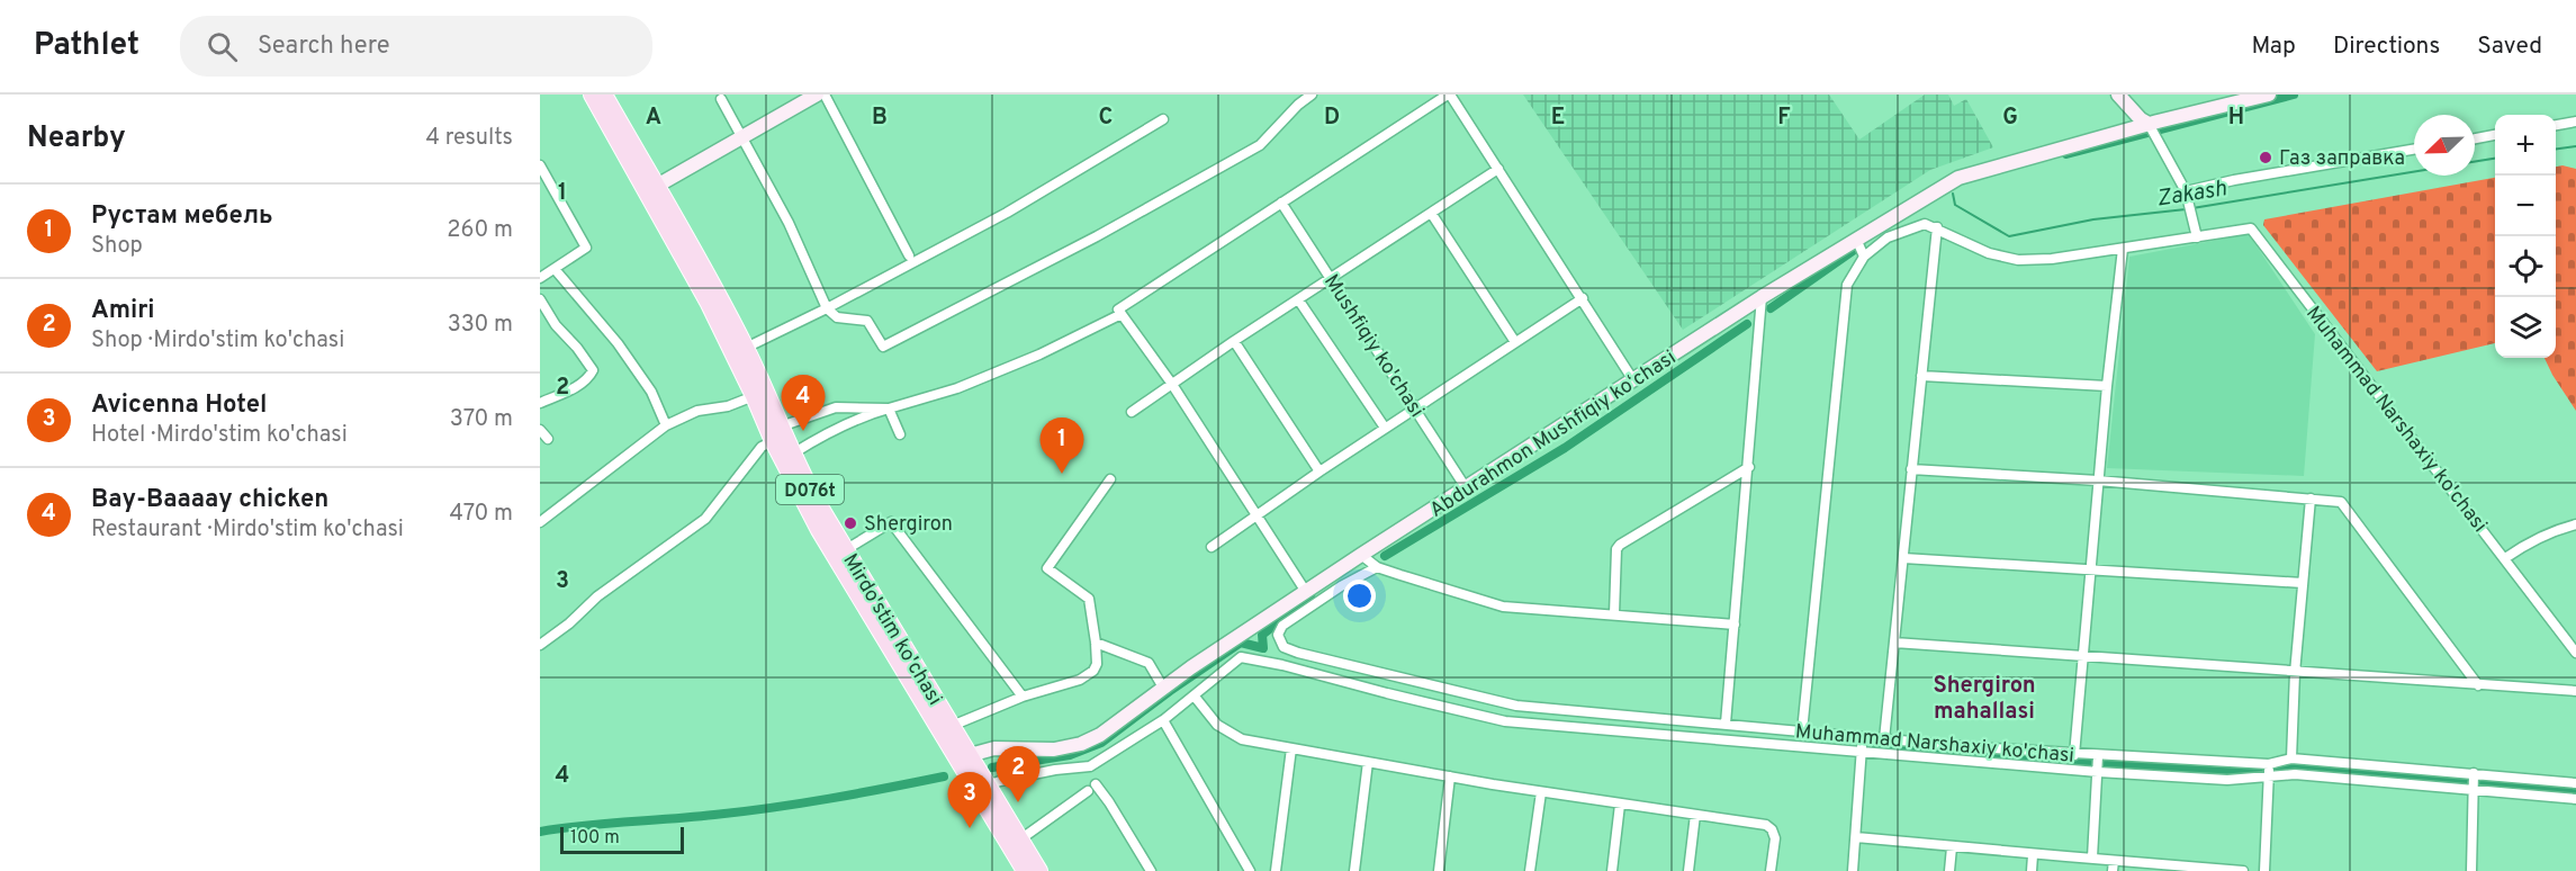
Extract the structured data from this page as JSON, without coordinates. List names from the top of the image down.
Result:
{
  "streets": {
    "main road": ["D076t", "Mirdo'stim ko'chasi"],
    "street": ["Mushfiqiy ko'chasi", "Muhammad Narshaxiy ko'chasi", "Abdurahmon Mushfiqiy koʻchasi"]
  },
  "crossings": [
    ["Mushfiqiy ko'chasi", "Abdurahmon Mushfiqiy koʻchasi"],
    ["Abdurahmon Mushfiqiy koʻchasi", "Mirdo'stim ko'chasi"]
  ],
  "districts": ["Shergiron mahallasi"],
  "water": ["Zakash"],
  "places": ["Газ заправка", "Shergiron"],
  "scale_bar": "100 m",
  "north": "bottom left",
  "page": {
    "header": "Pathlet",
    "search": "Search here",
    "nav": ["Map", "Directions", "Saved"],
    "heading": ["Nearby", "4 results"],
    "map_buttons": ["+", "−"],
    "list": [
      {
        "mark": "1",
        "name": "Рустам мебель",
        "note": "Shop",
        "value": "260 m"
      },
      {
        "mark": "2",
        "name": "Amiri",
        "note": "Shop · Mirdo'stim ko'chasi",
        "value": "330 m"
      },
      {
        "mark": "3",
        "name": "Avicenna Hotel",
        "note": "Hotel · Mirdo'stim ko'chasi",
        "value": "370 m"
      },
      {
        "mark": "4",
        "name": "Bay-Baaaay chicken",
        "note": "Restaurant · Mirdo'stim ko'chasi",
        "value": "470 m"
      }
    ],
    "pins": [
      "4",
      "1",
      "2",
      "3"
    ],
    "scale": "100 m"
  },
  "grid": {
    "columns": [
      "A",
      "B",
      "C",
      "D",
      "E",
      "F",
      "G",
      "H"
    ],
    "rows": [
      "1",
      "2",
      "3",
      "4"
    ]
  }
}
